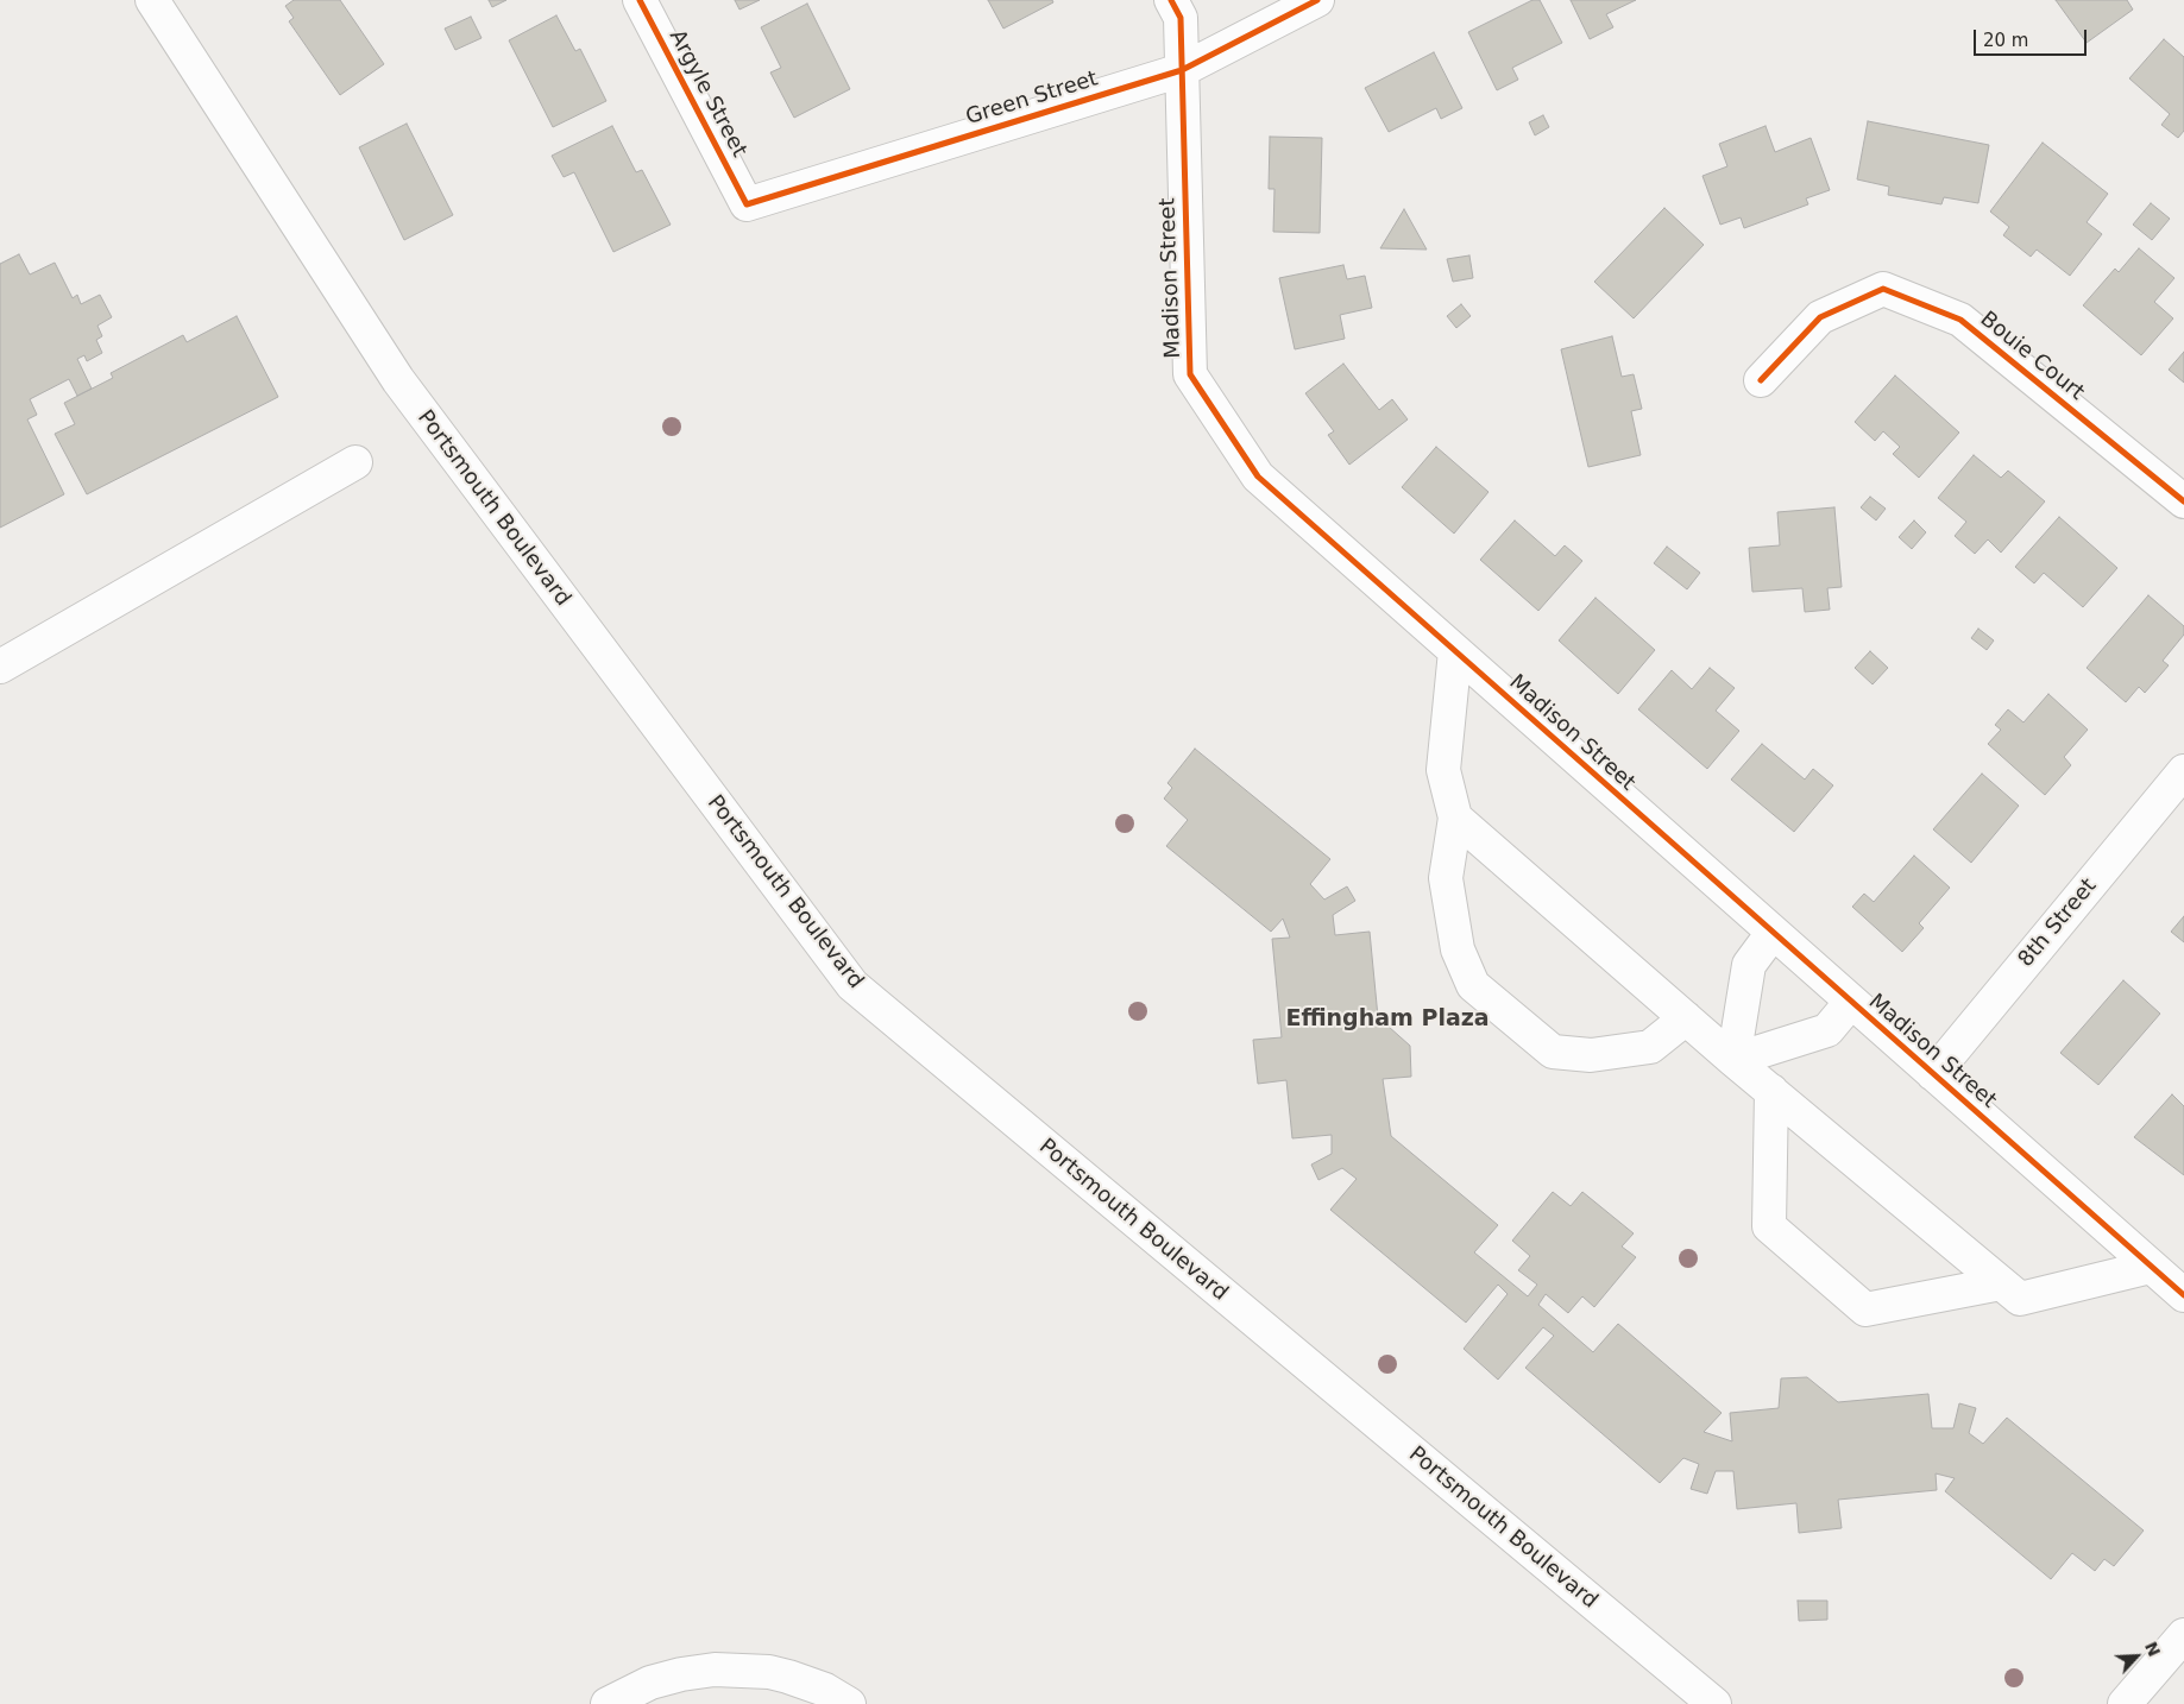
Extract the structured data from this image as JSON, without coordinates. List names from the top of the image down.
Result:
{
  "streets": {
    "street": [
      "Argyle Street",
      "Green Street",
      "Madison Street",
      "Bouie Court",
      "Portsmouth Boulevard",
      "8th Street"
    ]
  },
  "crossings": [
    ["Argyle Street", "Green Street"],
    ["Green Street", "Madison Street"],
    ["Madison Street", "8th Street"]
  ],
  "districts": ["Effingham Plaza"],
  "scale_bar": "20 m",
  "north": "top right"
}
